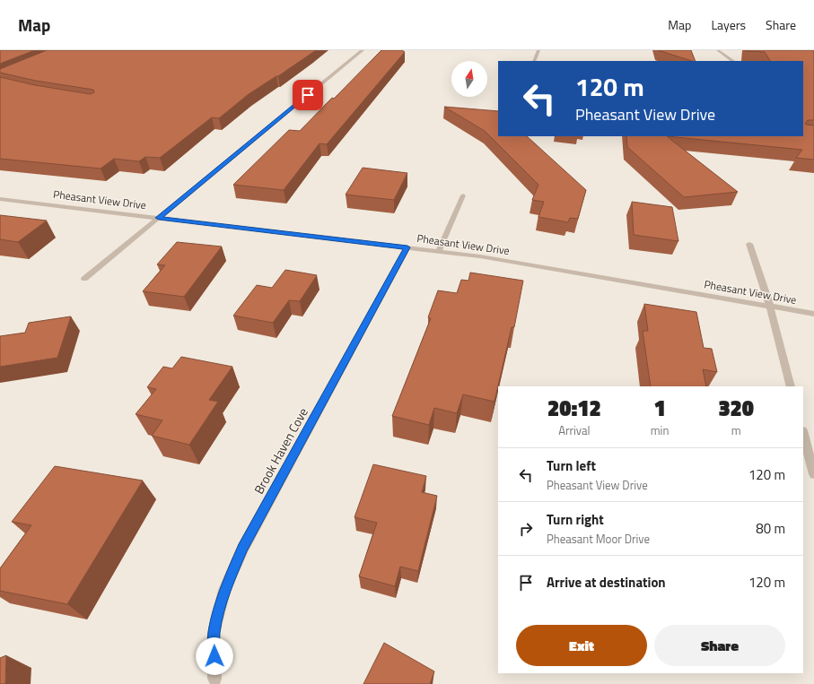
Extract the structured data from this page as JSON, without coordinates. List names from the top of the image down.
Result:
{
  "streets": {
    "street": ["Pheasant View Drive", "Brook Haven Cove"]
  },
  "crossings": [
    ["Pheasant View Drive", "Brook Haven Cove"]
  ],
  "north": "top",
  "page": {
    "header": "Map",
    "nav": ["Map", "Layers", "Share"],
    "turn": ["120 m", "Pheasant View Drive"],
    "eta": [
      "20:12",
      "Arrival",
      "1",
      "min",
      "320",
      "m"
    ],
    "list": [
      {
        "name": "Turn left",
        "note": "Pheasant View Drive",
        "value": "120 m"
      },
      {
        "name": "Turn right",
        "note": "Pheasant Moor Drive",
        "value": "80 m"
      },
      {
        "name": "Arrive at destination",
        "value": "120 m"
      }
    ],
    "buttons": ["Exit", "Share"]
  }
}
